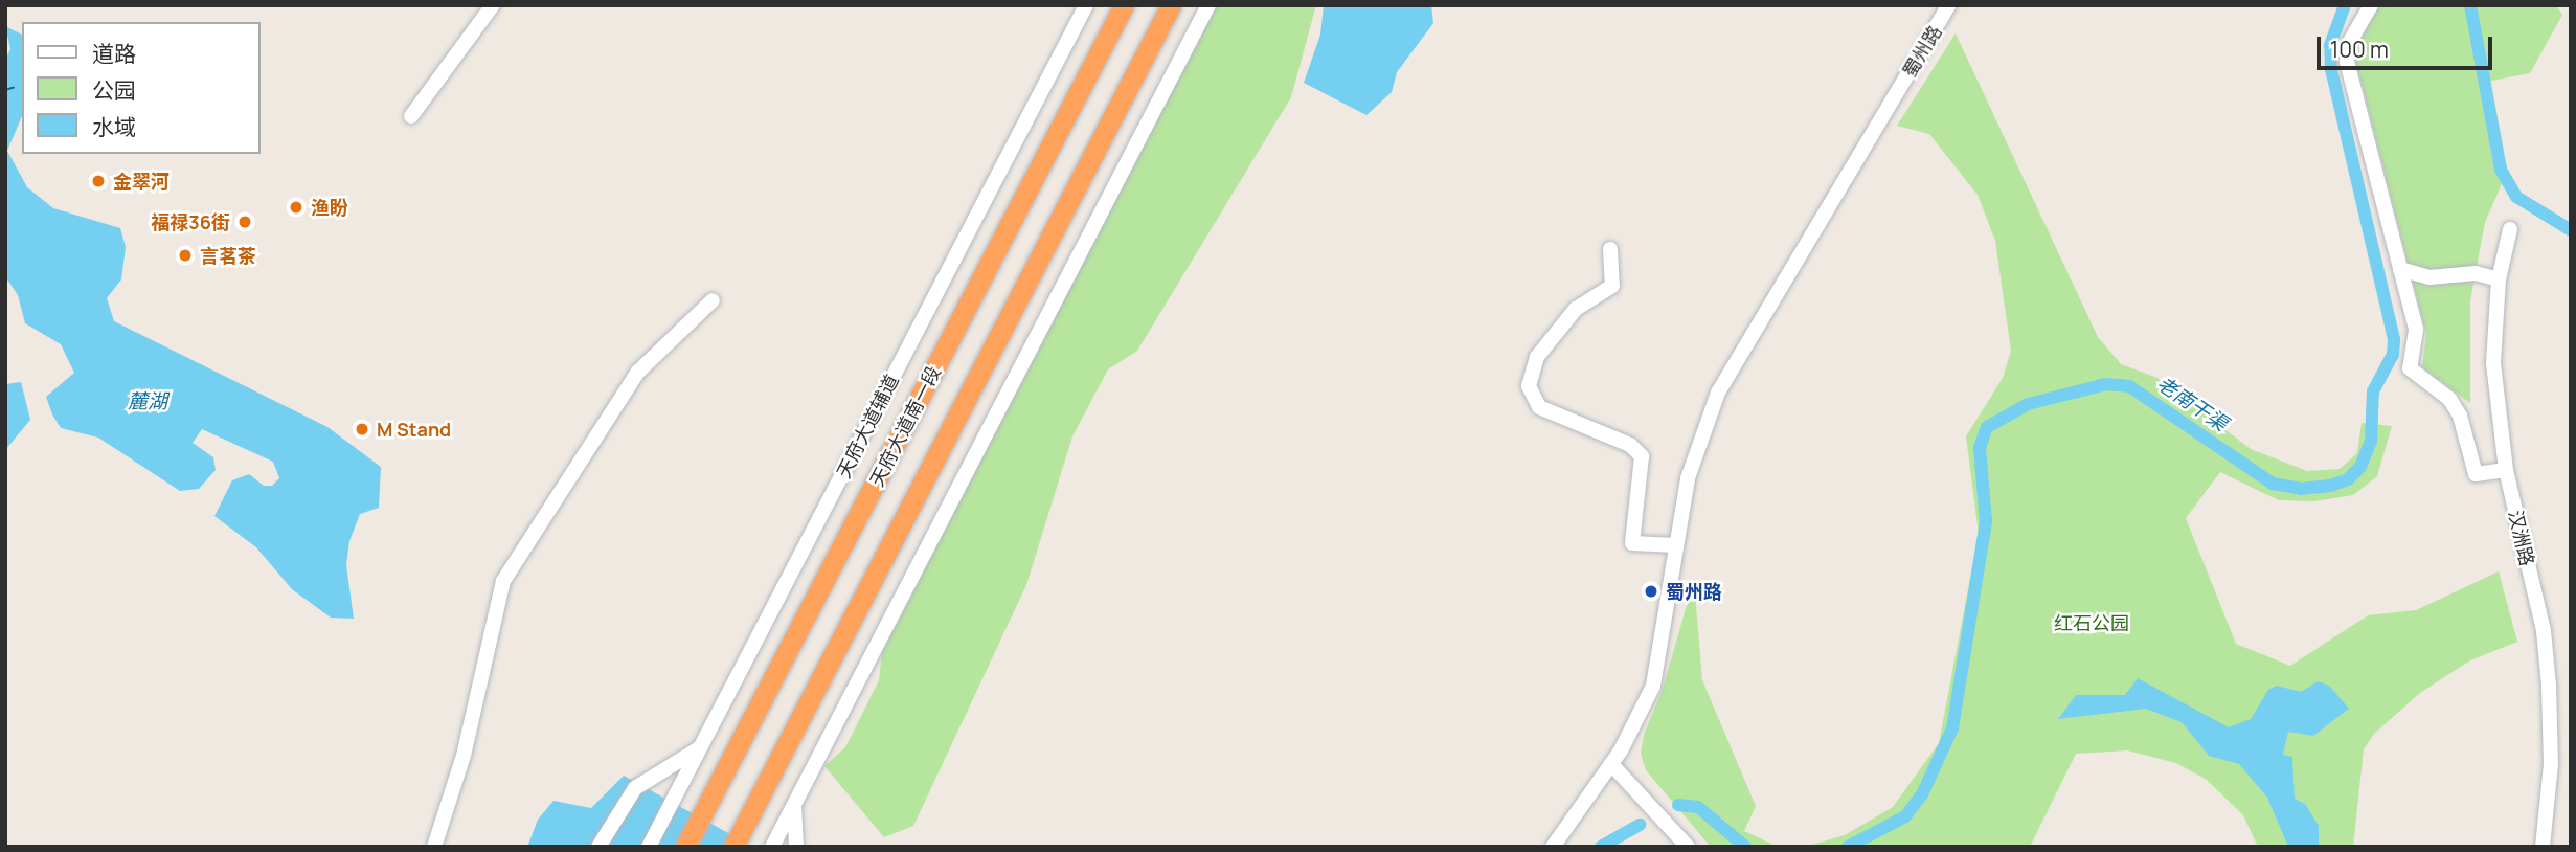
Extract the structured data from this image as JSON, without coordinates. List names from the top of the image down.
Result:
{
  "streets": {
    "highway": ["天府大道南一段"],
    "street": ["蜀州路", "天府大道辅道", "汉洲路"]
  },
  "water": ["麓湖", "老南干渠"],
  "parks": ["红石公园"],
  "places": [
    "金翠河",
    "渔盼",
    "福禄36街",
    "言茗茶",
    "M Stand",
    "蜀州路"
  ],
  "legend": ["道路", "公园", "水域"],
  "scale_bar": "100 m"
}
